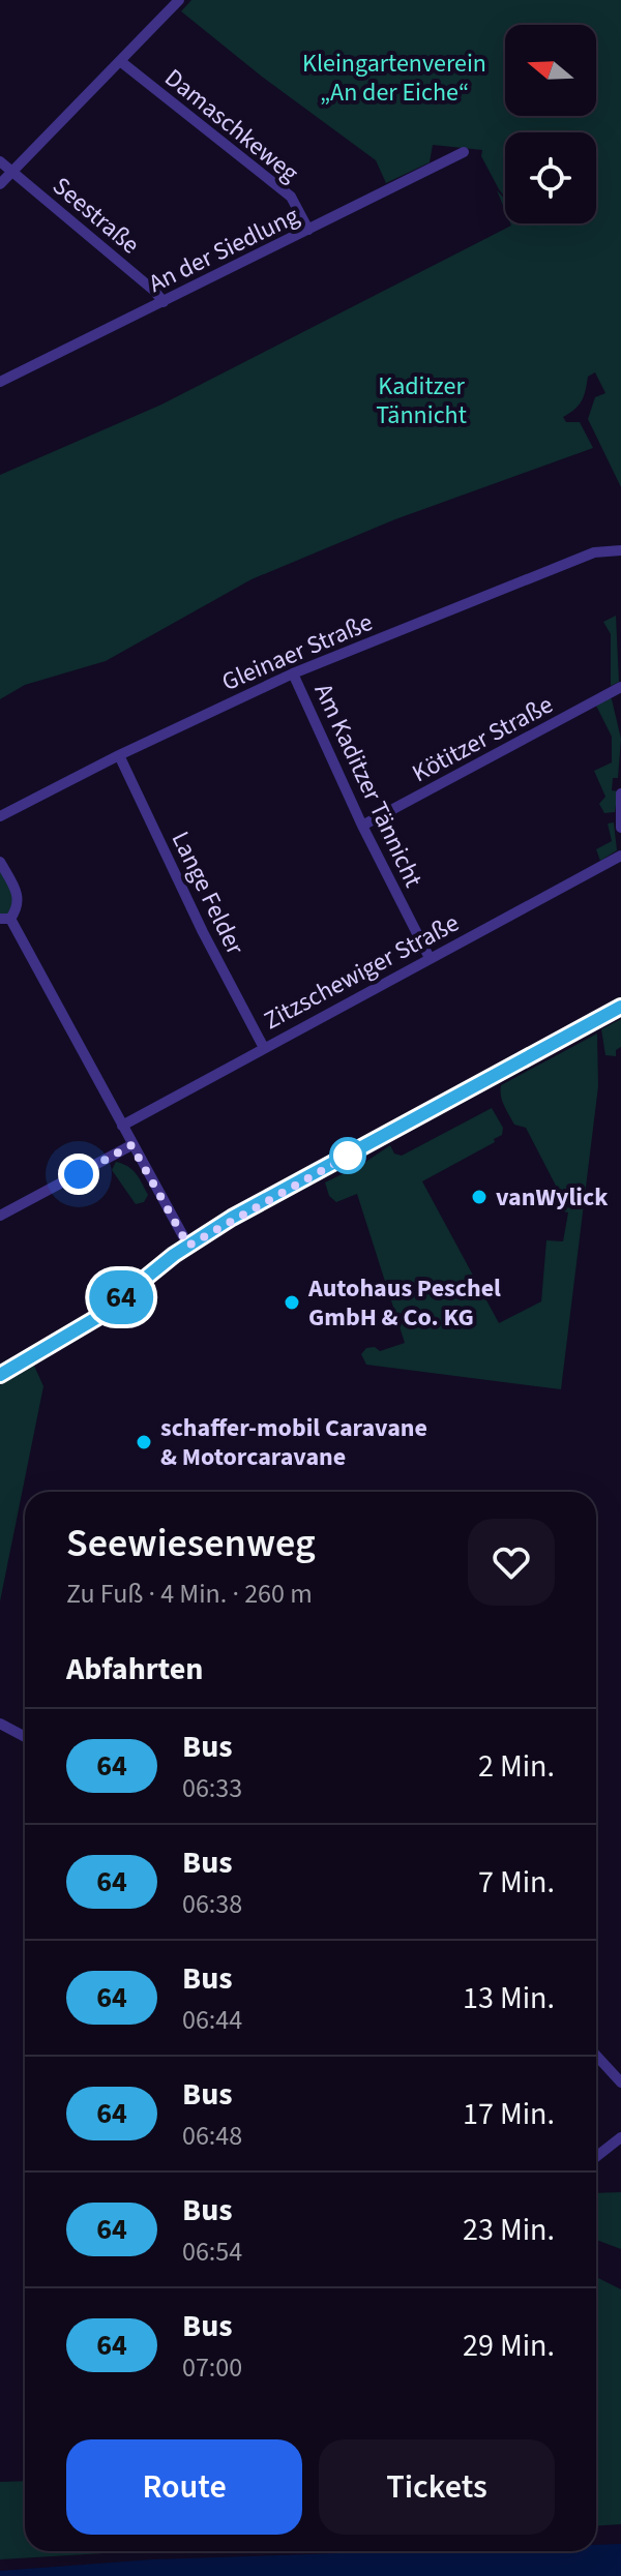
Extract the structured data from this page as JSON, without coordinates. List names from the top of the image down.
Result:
{
  "streets": {
    "street": [
      "Damaschkeweg",
      "Seestraße",
      "An der Siedlung",
      "Gleinaer Straße",
      "Kötitzer Straße",
      "Am Kaditzer Tännicht",
      "Lange Felder",
      "Zitzschewiger Straße"
    ]
  },
  "crossings": [
    ["Damaschkeweg", "An der Siedlung"],
    ["Seestraße", "An der Siedlung"],
    ["Gleinaer Straße", "Am Kaditzer Tännicht"],
    ["Gleinaer Straße", "Lange Felder"],
    ["Kötitzer Straße", "Am Kaditzer Tännicht"],
    ["Am Kaditzer Tännicht", "Zitzschewiger Straße"],
    ["Lange Felder", "Zitzschewiger Straße"]
  ],
  "parks": ["Kleingartenverein „An der Eiche“", "Kaditzer Tännicht"],
  "places": ["vanWylick", "Autohaus Peschel GmbH & Co. KG", "schaffer-mobil Caravane & Motorcaravane"],
  "lines": ["bus line 64"],
  "north": "left",
  "page": {
    "on_map": "64",
    "heading": [
      ["Seewiesenweg", "Zu Fuß · 4 Min. · 260 m"],
      "Abfahrten"
    ],
    "list": [
      {
        "mark": "64",
        "name": "Bus",
        "note": "06:33",
        "value": "2 Min."
      },
      {
        "mark": "64",
        "name": "Bus",
        "note": "06:38",
        "value": "7 Min."
      },
      {
        "mark": "64",
        "name": "Bus",
        "note": "06:44",
        "value": "13 Min."
      },
      {
        "mark": "64",
        "name": "Bus",
        "note": "06:48",
        "value": "17 Min."
      },
      {
        "mark": "64",
        "name": "Bus",
        "note": "06:54",
        "value": "23 Min."
      },
      {
        "mark": "64",
        "name": "Bus",
        "note": "07:00",
        "value": "29 Min."
      }
    ],
    "buttons": ["Route", "Tickets"]
  }
}
